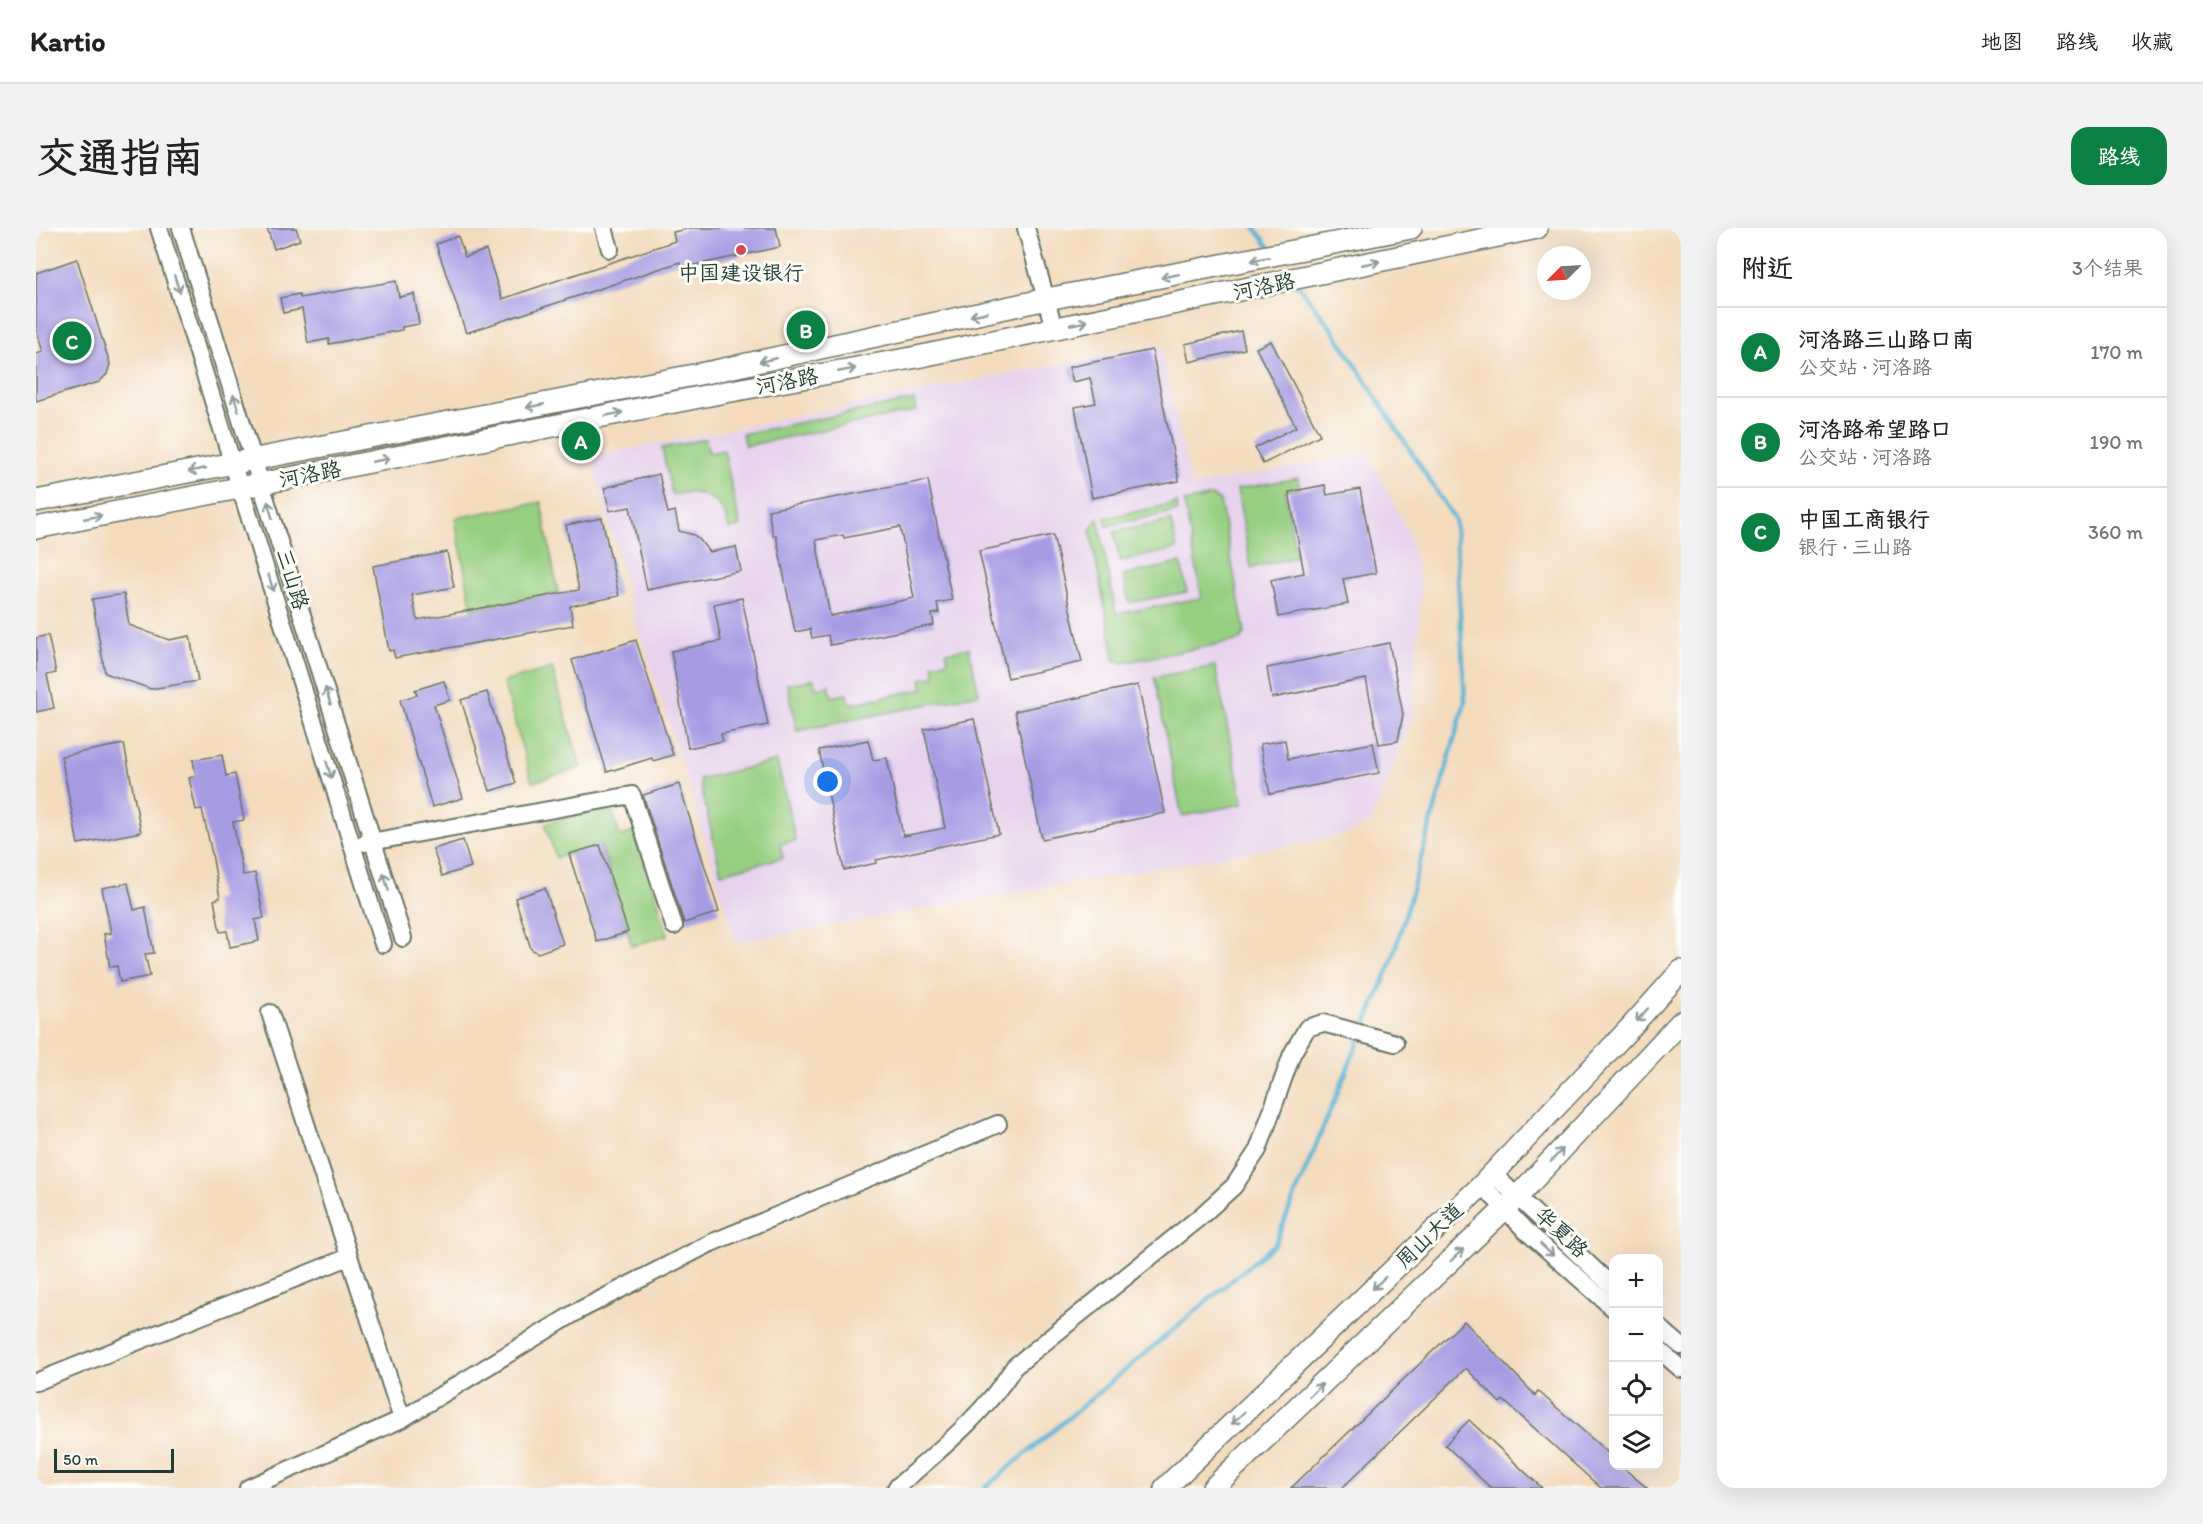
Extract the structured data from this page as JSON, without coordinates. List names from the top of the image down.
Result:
{
  "streets": {
    "main road": ["河洛路", "周山大道"],
    "street": ["三山路", "华夏路"]
  },
  "crossings": [
    ["河洛路", "三山路"],
    ["华夏路", "周山大道"]
  ],
  "places": ["中国建设银行"],
  "scale_bar": "50 m",
  "north": "bottom left",
  "page": {
    "header": "Kartio",
    "nav": ["地图", "路线", "收藏"],
    "buttons": "路线",
    "title": "交通指南",
    "heading": ["附近", "3个结果"],
    "list": [
      {
        "mark": "A",
        "name": "河洛路三山路口南",
        "note": "公交站 · 河洛路",
        "value": "170 m"
      },
      {
        "mark": "B",
        "name": "河洛路希望路口",
        "note": "公交站 · 河洛路",
        "value": "190 m"
      },
      {
        "mark": "C",
        "name": "中国工商银行",
        "note": "银行 · 三山路",
        "value": "360 m"
      }
    ],
    "pins": ["B", "C", "A"],
    "map_buttons": ["+", "−"],
    "scale": "50 m"
  }
}
